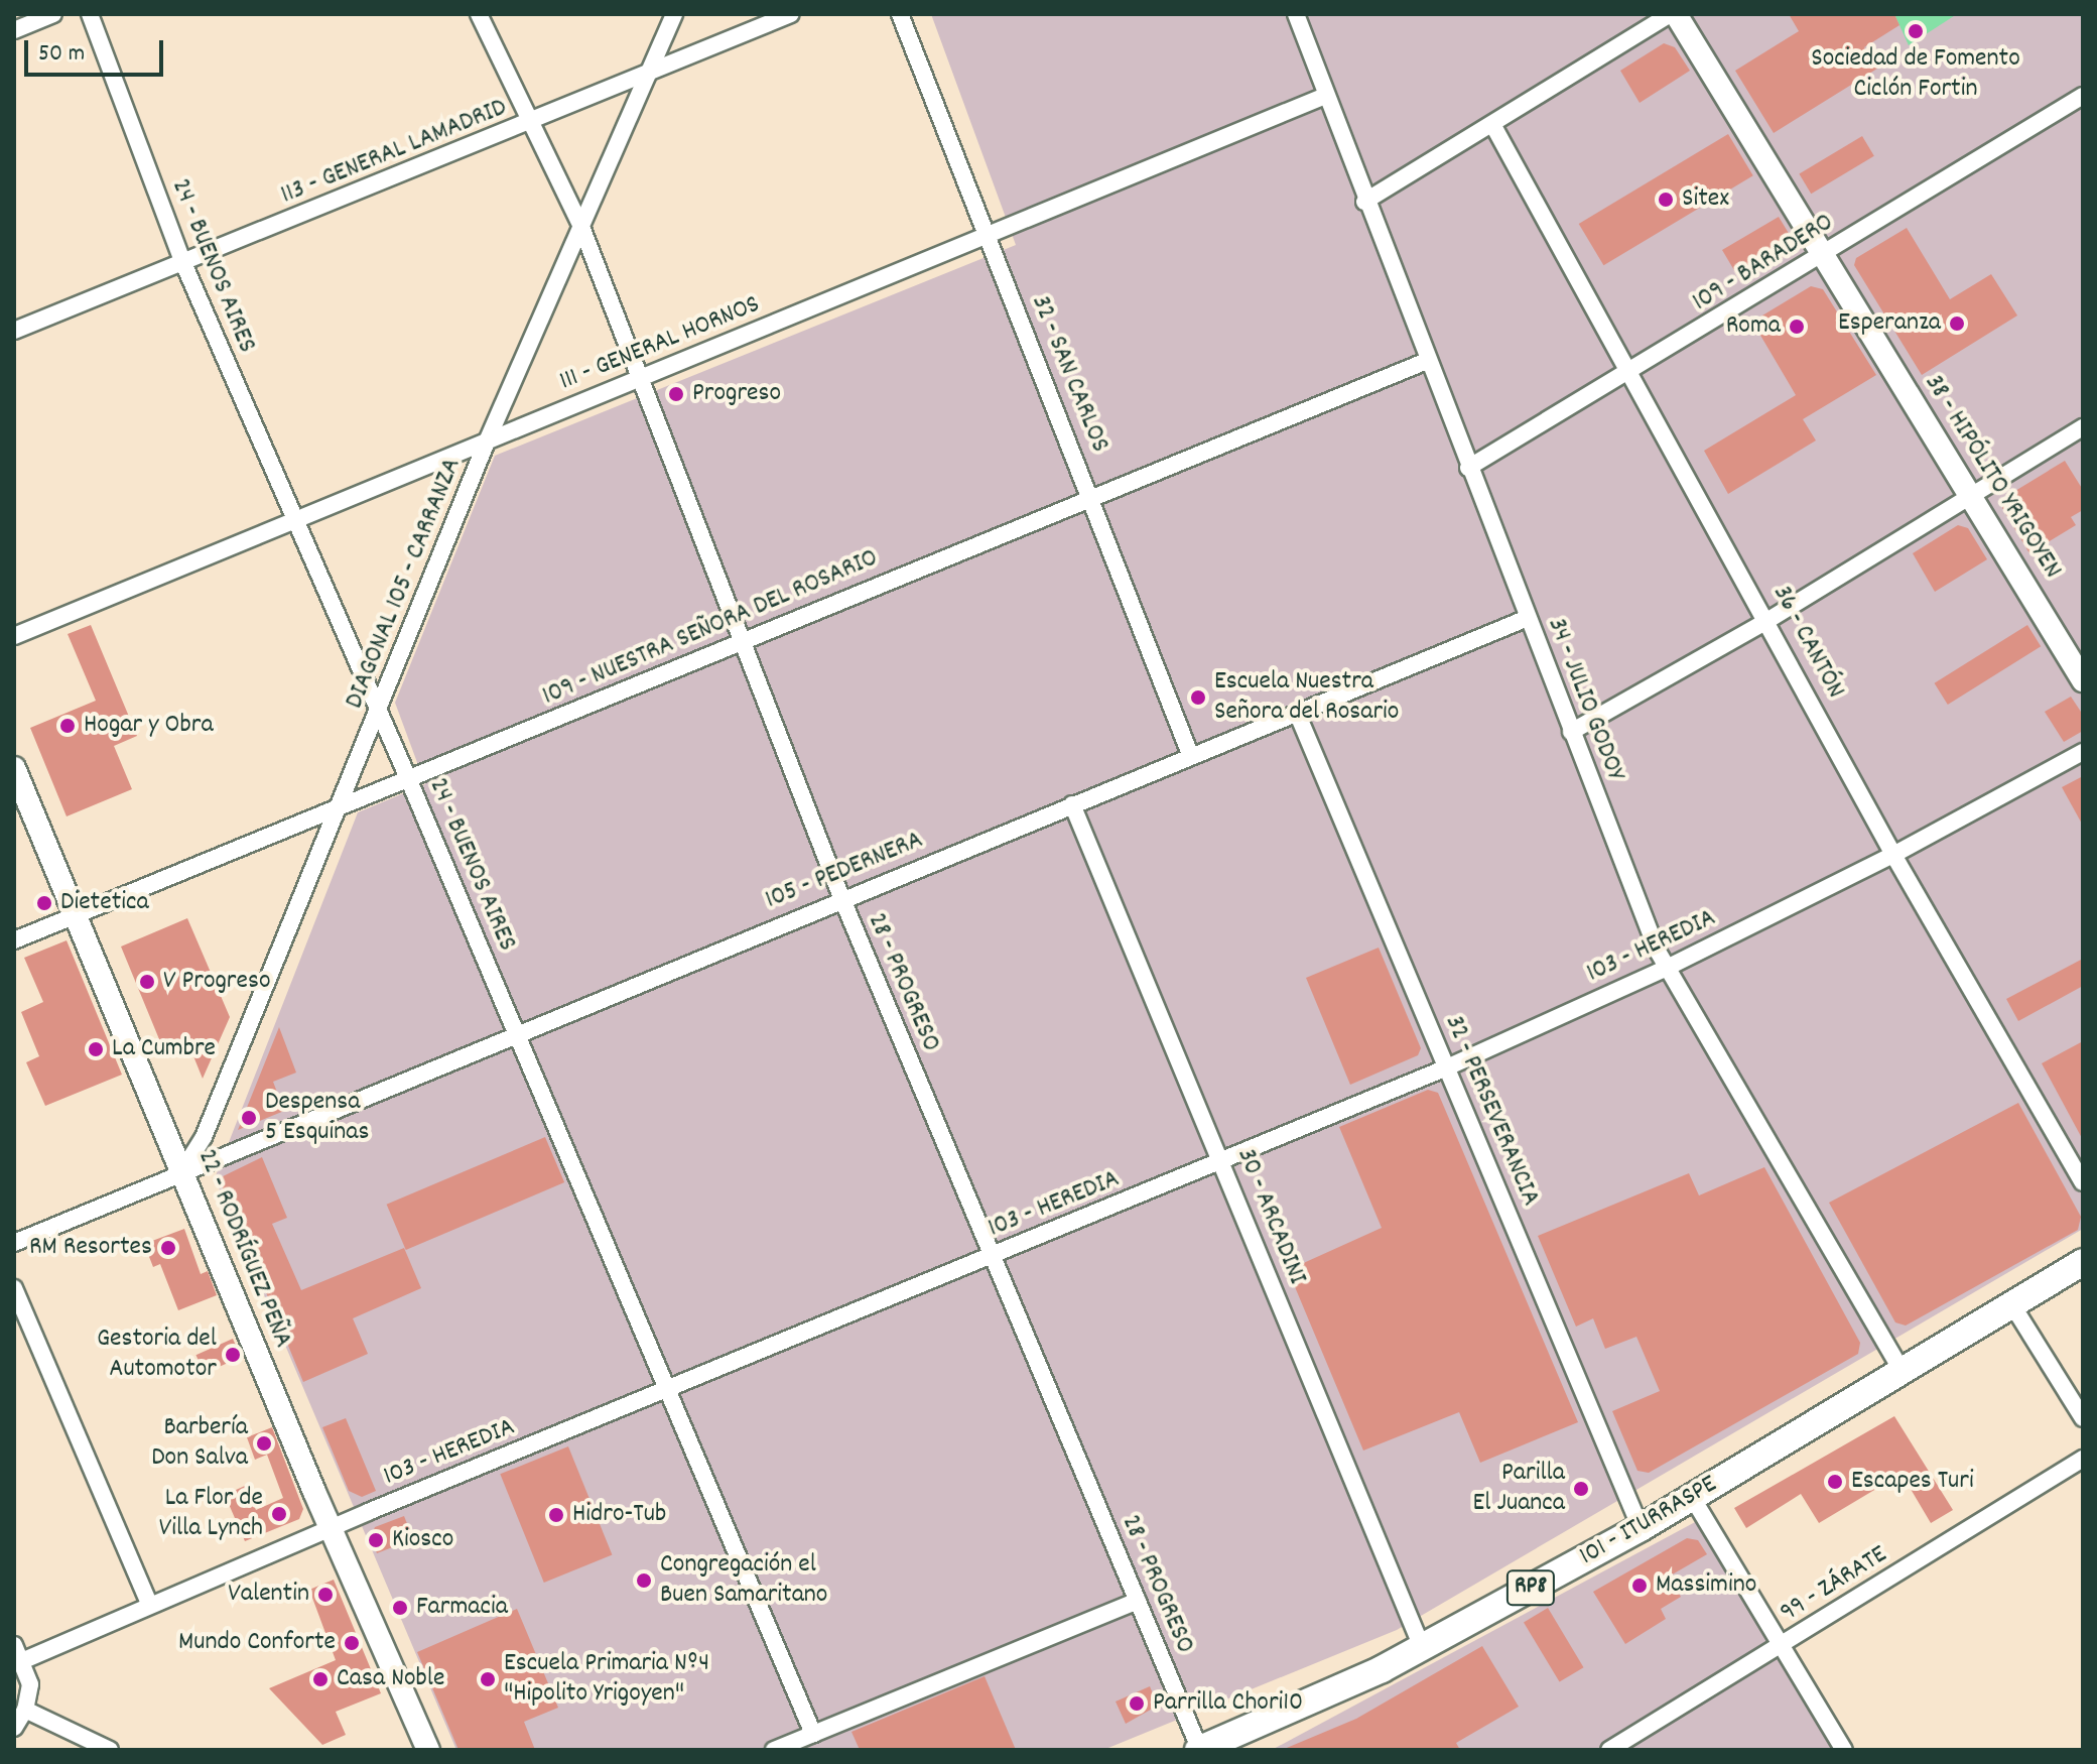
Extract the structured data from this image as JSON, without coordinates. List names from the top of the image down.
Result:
{
  "streets": {
    "main road": ["101 - ITURRASPE", "RP8"],
    "street": [
      "113 - GENERAL LAMADRID",
      "109 - BARADERO",
      "24 - BUENOS AIRES",
      "111 - GENERAL HORNOS",
      "32 - SAN CARLOS",
      "38 - HIPÓLITO YRIGOYEN",
      "DIAGONAL 105 - CARRANZA",
      "109 - NUESTRA SEÑORA DEL ROSARIO",
      "36 - CANTÓN",
      "34 - JULIO GODOY",
      "105 - PEDERNERA",
      "103 - HEREDIA",
      "28 - PROGRESO",
      "32 - PERSEVERANCIA",
      "30 - ARCADINI",
      "22 - RODRÍGUEZ PEÑA",
      "99 - ZÁRATE"
    ]
  },
  "crossings": [
    ["113 - GENERAL LAMADRID", "24 - BUENOS AIRES"],
    ["113 - GENERAL LAMADRID", "DIAGONAL 105 - CARRANZA"],
    ["113 - GENERAL LAMADRID", "28 - PROGRESO"],
    ["109 - BARADERO", "38 - HIPÓLITO YRIGOYEN"],
    ["109 - BARADERO", "36 - CANTÓN"],
    ["109 - BARADERO", "34 - JULIO GODOY"],
    ["24 - BUENOS AIRES", "111 - GENERAL HORNOS"],
    ["24 - BUENOS AIRES", "DIAGONAL 105 - CARRANZA"],
    ["24 - BUENOS AIRES", "109 - NUESTRA SEÑORA DEL ROSARIO"],
    ["24 - BUENOS AIRES", "105 - PEDERNERA"],
    ["24 - BUENOS AIRES", "103 - HEREDIA"],
    ["111 - GENERAL HORNOS", "32 - SAN CARLOS"],
    ["111 - GENERAL HORNOS", "DIAGONAL 105 - CARRANZA"],
    ["111 - GENERAL HORNOS", "34 - JULIO GODOY"],
    ["111 - GENERAL HORNOS", "28 - PROGRESO"],
    ["32 - SAN CARLOS", "109 - NUESTRA SEÑORA DEL ROSARIO"],
    ["32 - SAN CARLOS", "105 - PEDERNERA"],
    ["DIAGONAL 105 - CARRANZA", "109 - NUESTRA SEÑORA DEL ROSARIO"],
    ["DIAGONAL 105 - CARRANZA", "105 - PEDERNERA"],
    ["DIAGONAL 105 - CARRANZA", "28 - PROGRESO"],
    ["DIAGONAL 105 - CARRANZA", "22 - RODRÍGUEZ PEÑA"],
    ["109 - NUESTRA SEÑORA DEL ROSARIO", "34 - JULIO GODOY"],
    ["109 - NUESTRA SEÑORA DEL ROSARIO", "28 - PROGRESO"],
    ["109 - NUESTRA SEÑORA DEL ROSARIO", "22 - RODRÍGUEZ PEÑA"],
    ["36 - CANTÓN", "103 - HEREDIA"],
    ["34 - JULIO GODOY", "105 - PEDERNERA"],
    ["34 - JULIO GODOY", "103 - HEREDIA"],
    ["34 - JULIO GODOY", "101 - ITURRASPE"],
    ["105 - PEDERNERA", "28 - PROGRESO"],
    ["105 - PEDERNERA", "32 - PERSEVERANCIA"],
    ["105 - PEDERNERA", "30 - ARCADINI"],
    ["105 - PEDERNERA", "22 - RODRÍGUEZ PEÑA"],
    ["103 - HEREDIA", "28 - PROGRESO"],
    ["103 - HEREDIA", "32 - PERSEVERANCIA"],
    ["103 - HEREDIA", "30 - ARCADINI"],
    ["103 - HEREDIA", "22 - RODRÍGUEZ PEÑA"],
    ["28 - PROGRESO", "101 - ITURRASPE"],
    ["32 - PERSEVERANCIA", "101 - ITURRASPE"],
    ["30 - ARCADINI", "101 - ITURRASPE"]
  ],
  "places": [
    "Sociedad de Fomento Ciclón Fortin",
    "Sitex",
    "Esperanza",
    "Roma",
    "Progreso",
    "Escuela Nuestra Señora del Rosario",
    "Hogar y Obra",
    "Dietetica",
    "V Progreso",
    "La Cumbre",
    "Despensa 5 Esquinas",
    "RM Resortes",
    "Gestoria del Automotor",
    "Barbería Don Salva",
    "Escapes Turi",
    "Parilla El Juanca",
    "La Flor de Villa Lynch",
    "Hidro-Tub",
    "Kiosco",
    "Congregación el Buen Samaritano",
    "Massimino",
    "Valentin",
    "Farmacia",
    "Mundo Conforte",
    "Casa Noble",
    "Escuela Primaria Nº4 \"Hipolito Yrigoyen\"",
    "Parrilla Chori10"
  ],
  "scale_bar": "50 m"
}
